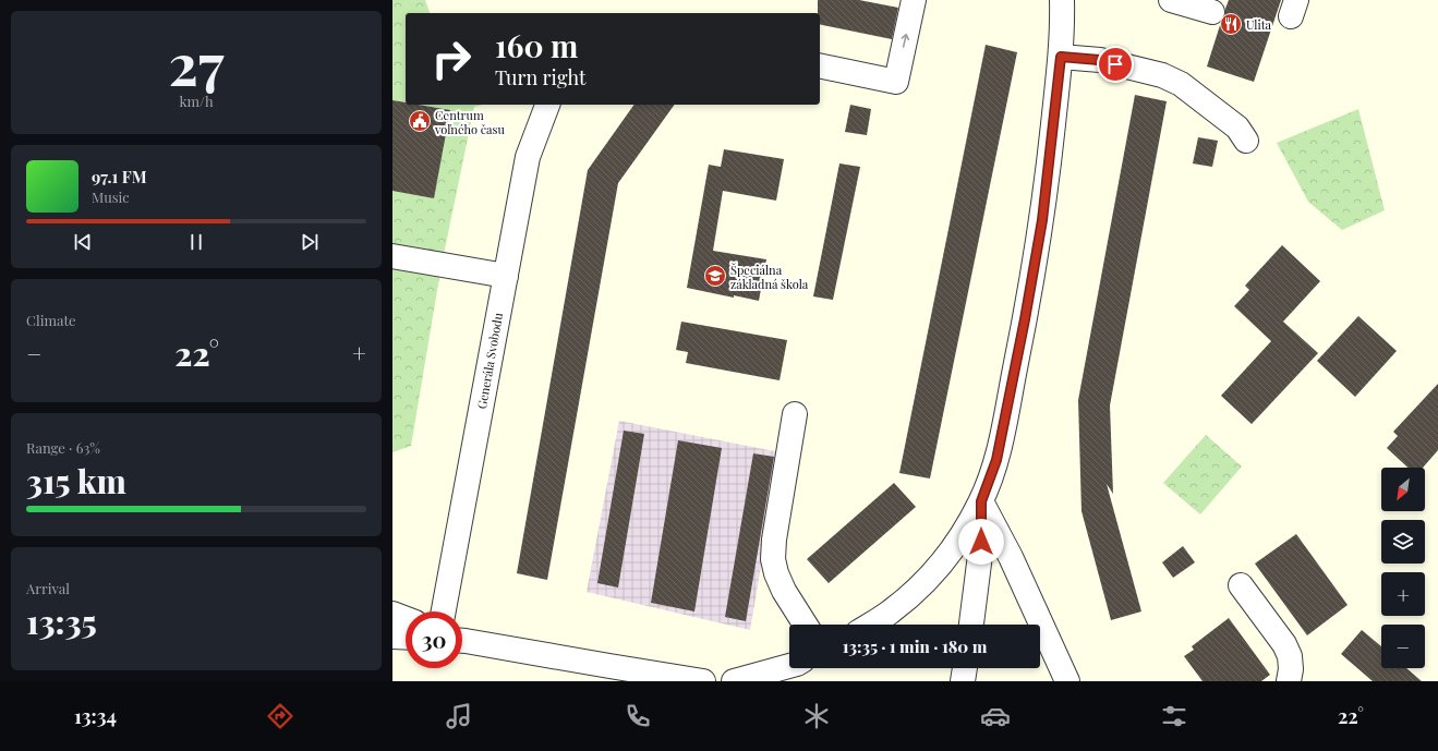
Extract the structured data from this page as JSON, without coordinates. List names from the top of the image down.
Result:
{
  "streets": {
    "street": ["Generála Svobodu"]
  },
  "places": {
    "restaurant": ["Ulita"],
    "public building": ["Centrum voľného času"],
    "school or university": ["Špeciálna základná škola"]
  },
  "north": "bottom left",
  "page": {
    "tile": [
      ["27", "km/h"],
      "Climate",
      ["Range · 63%", "315 km"],
      ["Arrival", "13:35"]
    ],
    "turn": ["160 m", "Turn right"],
    "song": ["97.1 FM", "Music"],
    "heat": ["−", "22°", "+"],
    "map_buttons": ["+", "−"],
    "limit": "30",
    "trip": "13:35 · 1 min · 180 m",
    "tabs": ["13:34", "22°"]
  }
}
